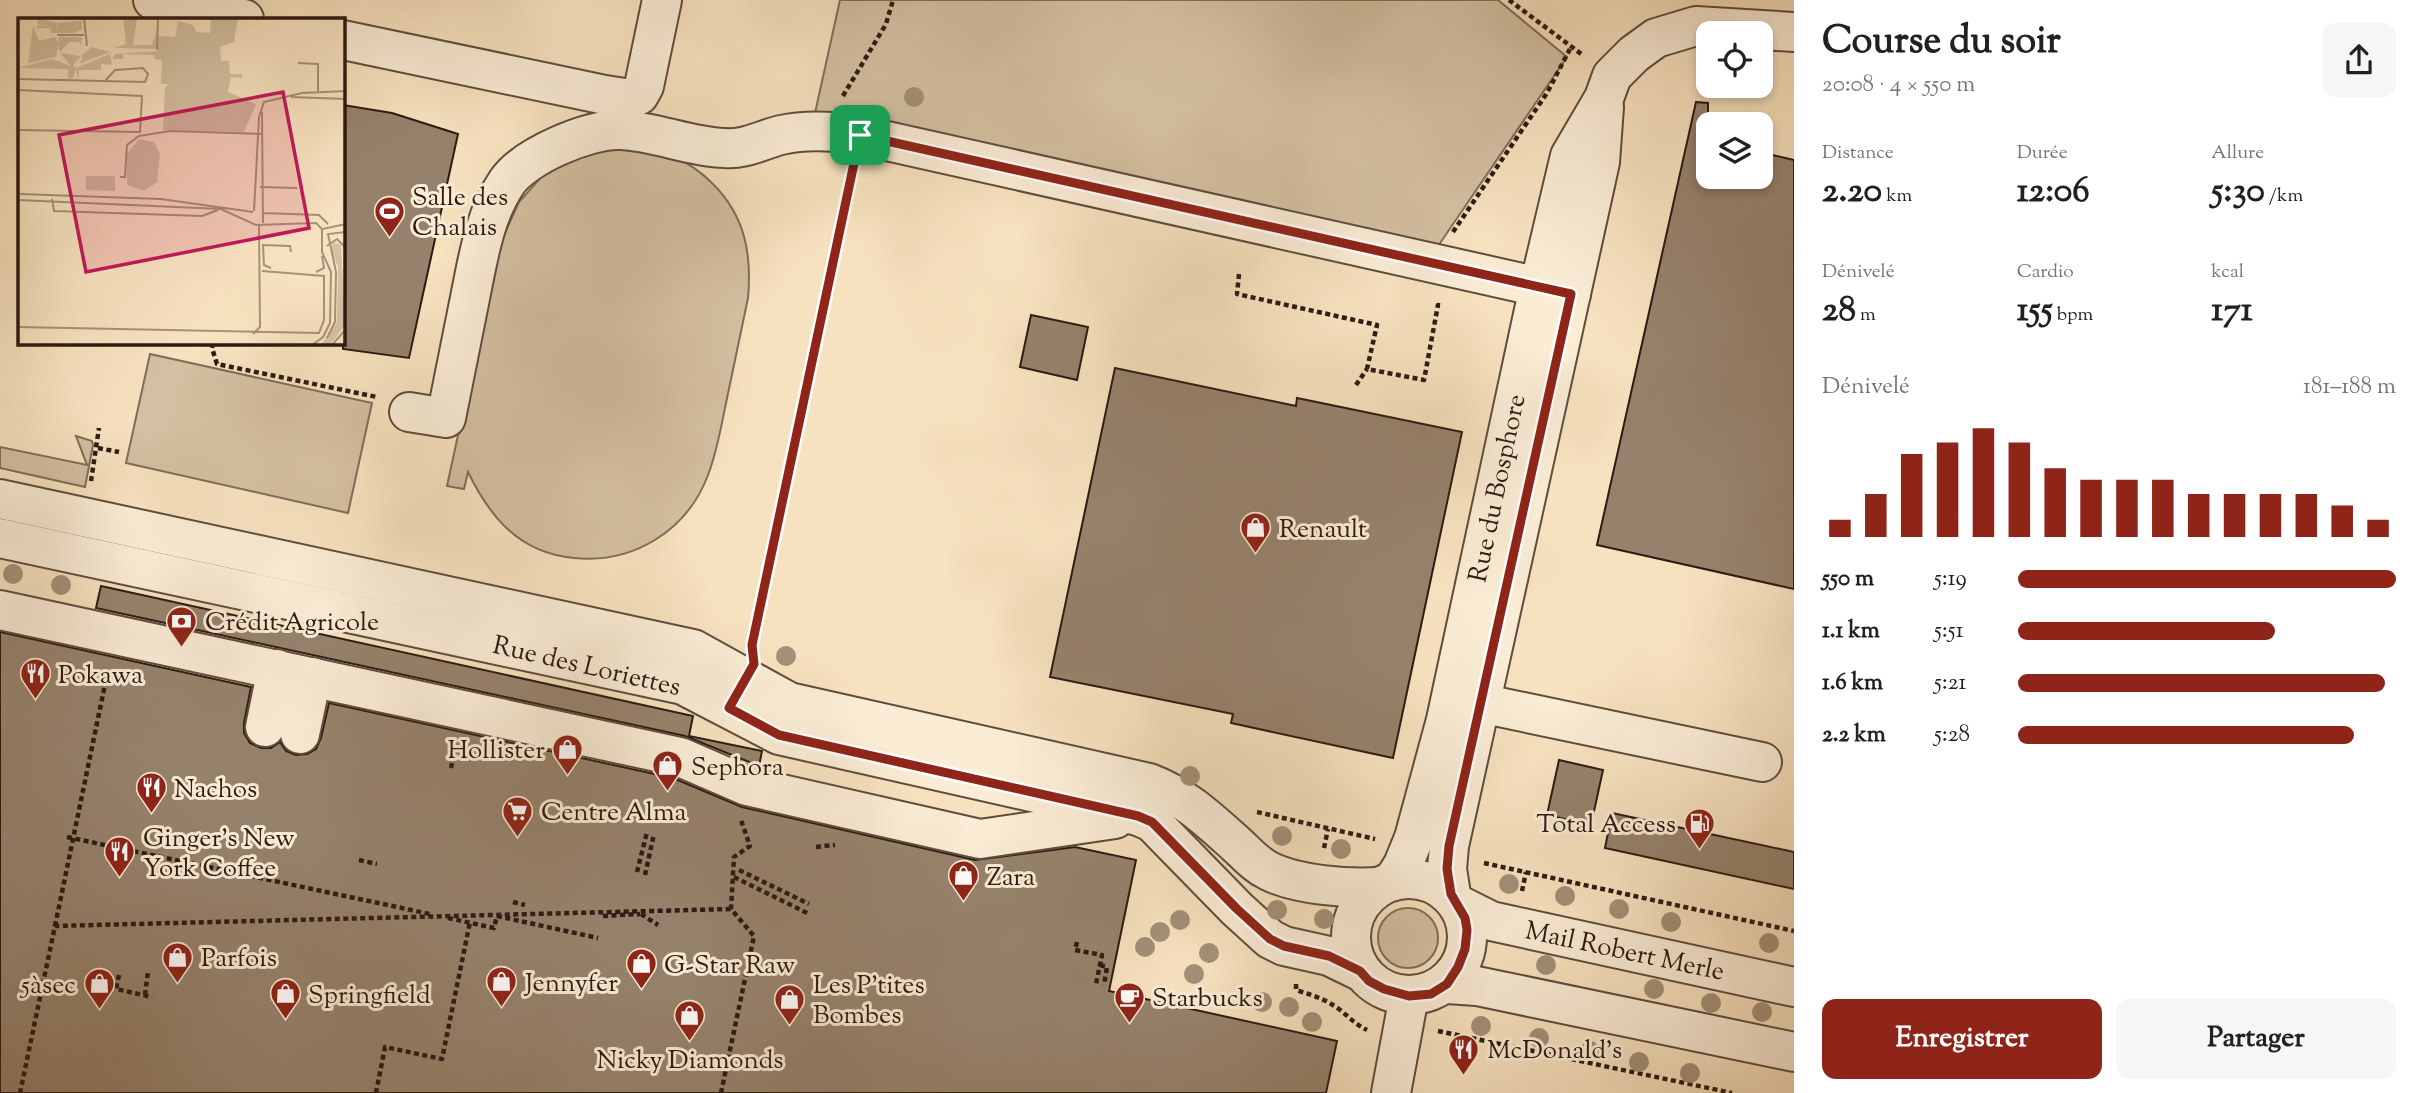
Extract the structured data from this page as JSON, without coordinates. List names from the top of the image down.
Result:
{
  "streets": {
    "street": ["Rue du Bosphore", "Rue des Loriettes", "Mail Robert Merle"]
  },
  "crossings": [
    ["Rue du Bosphore", "Rue des Loriettes"],
    ["Rue du Bosphore", "Mail Robert Merle"],
    ["Rue des Loriettes", "Mail Robert Merle"]
  ],
  "places": {
    "sports": ["Salle des Chalais"],
    "shop": [
      "Renault",
      "Hollister",
      "Sephora",
      "Zara",
      "Parfois",
      "G-Star Raw",
      "Jennyfer",
      "5àsec",
      "Springfield",
      "Les P'tites Bombes",
      "Nicky Diamonds"
    ],
    "bank": ["Crédit Agricole"],
    "restaurant": [
      "Pokawa",
      "Nachos",
      "Ginger's New York Coffee",
      "McDonald's"
    ],
    "supermarket": ["Centre Alma"],
    "fuel station": ["Total Access"],
    "cafe": ["Starbucks"]
  },
  "page": {
    "heading": ["Course du soir", "20:08 · 4 × 550 m"],
    "stats": [
      ["Distance", "2.20 km"],
      ["Durée", "12:06"],
      ["Allure", "5:30 /km"],
      ["Dénivelé", "28 m"],
      ["Cardio", "155 bpm"],
      ["kcal", "171"]
    ],
    "chart": ["Dénivelé", "181–188 m"],
    "list": [
      {
        "name": "550 m",
        "note": "5:19"
      },
      {
        "name": "1.1 km",
        "note": "5:51"
      },
      {
        "name": "1.6 km",
        "note": "5:21"
      },
      {
        "name": "2.2 km",
        "note": "5:28"
      }
    ],
    "buttons": ["Enregistrer", "Partager"]
  }
}
